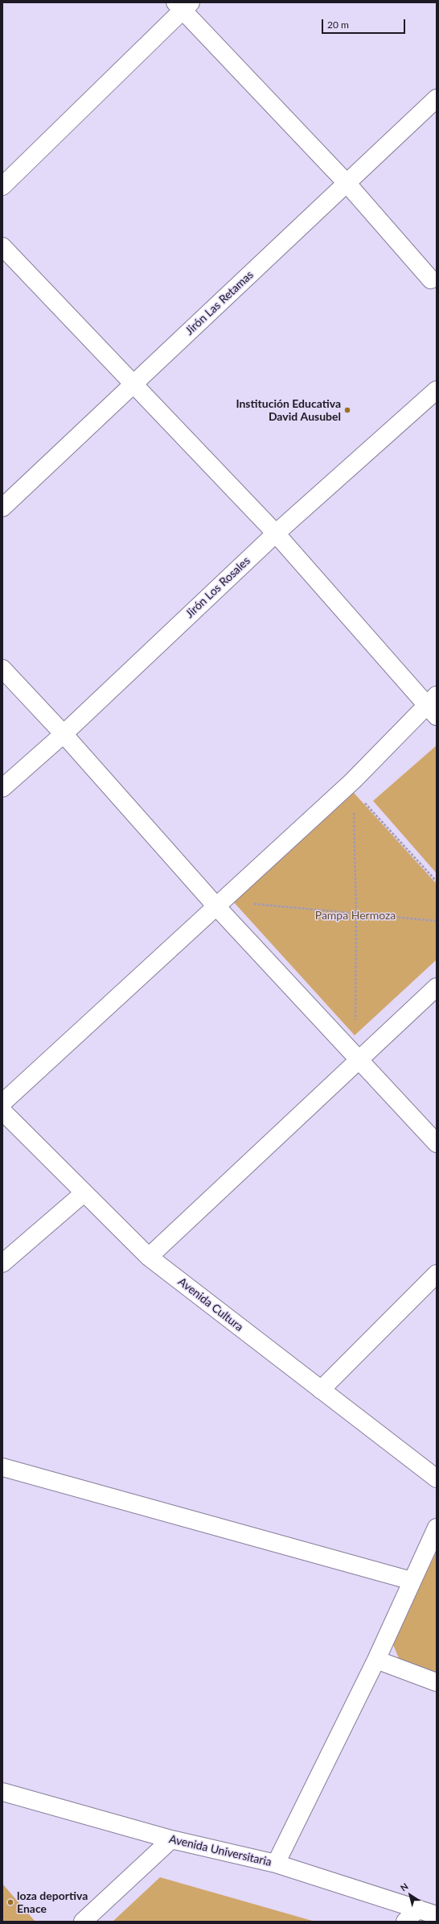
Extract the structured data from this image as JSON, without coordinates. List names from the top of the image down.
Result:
{
  "streets": {
    "street": [
      "Jirón Las Retamas",
      "Jirón Los Rosales",
      "Avenida Cultura",
      "Avenida Universitaria"
    ]
  },
  "parks": ["Pampa Hermoza"],
  "places": ["Institución Educativa David Ausubel", "loza deportiva Enace"],
  "scale_bar": "20 m",
  "north": "top left"
}
